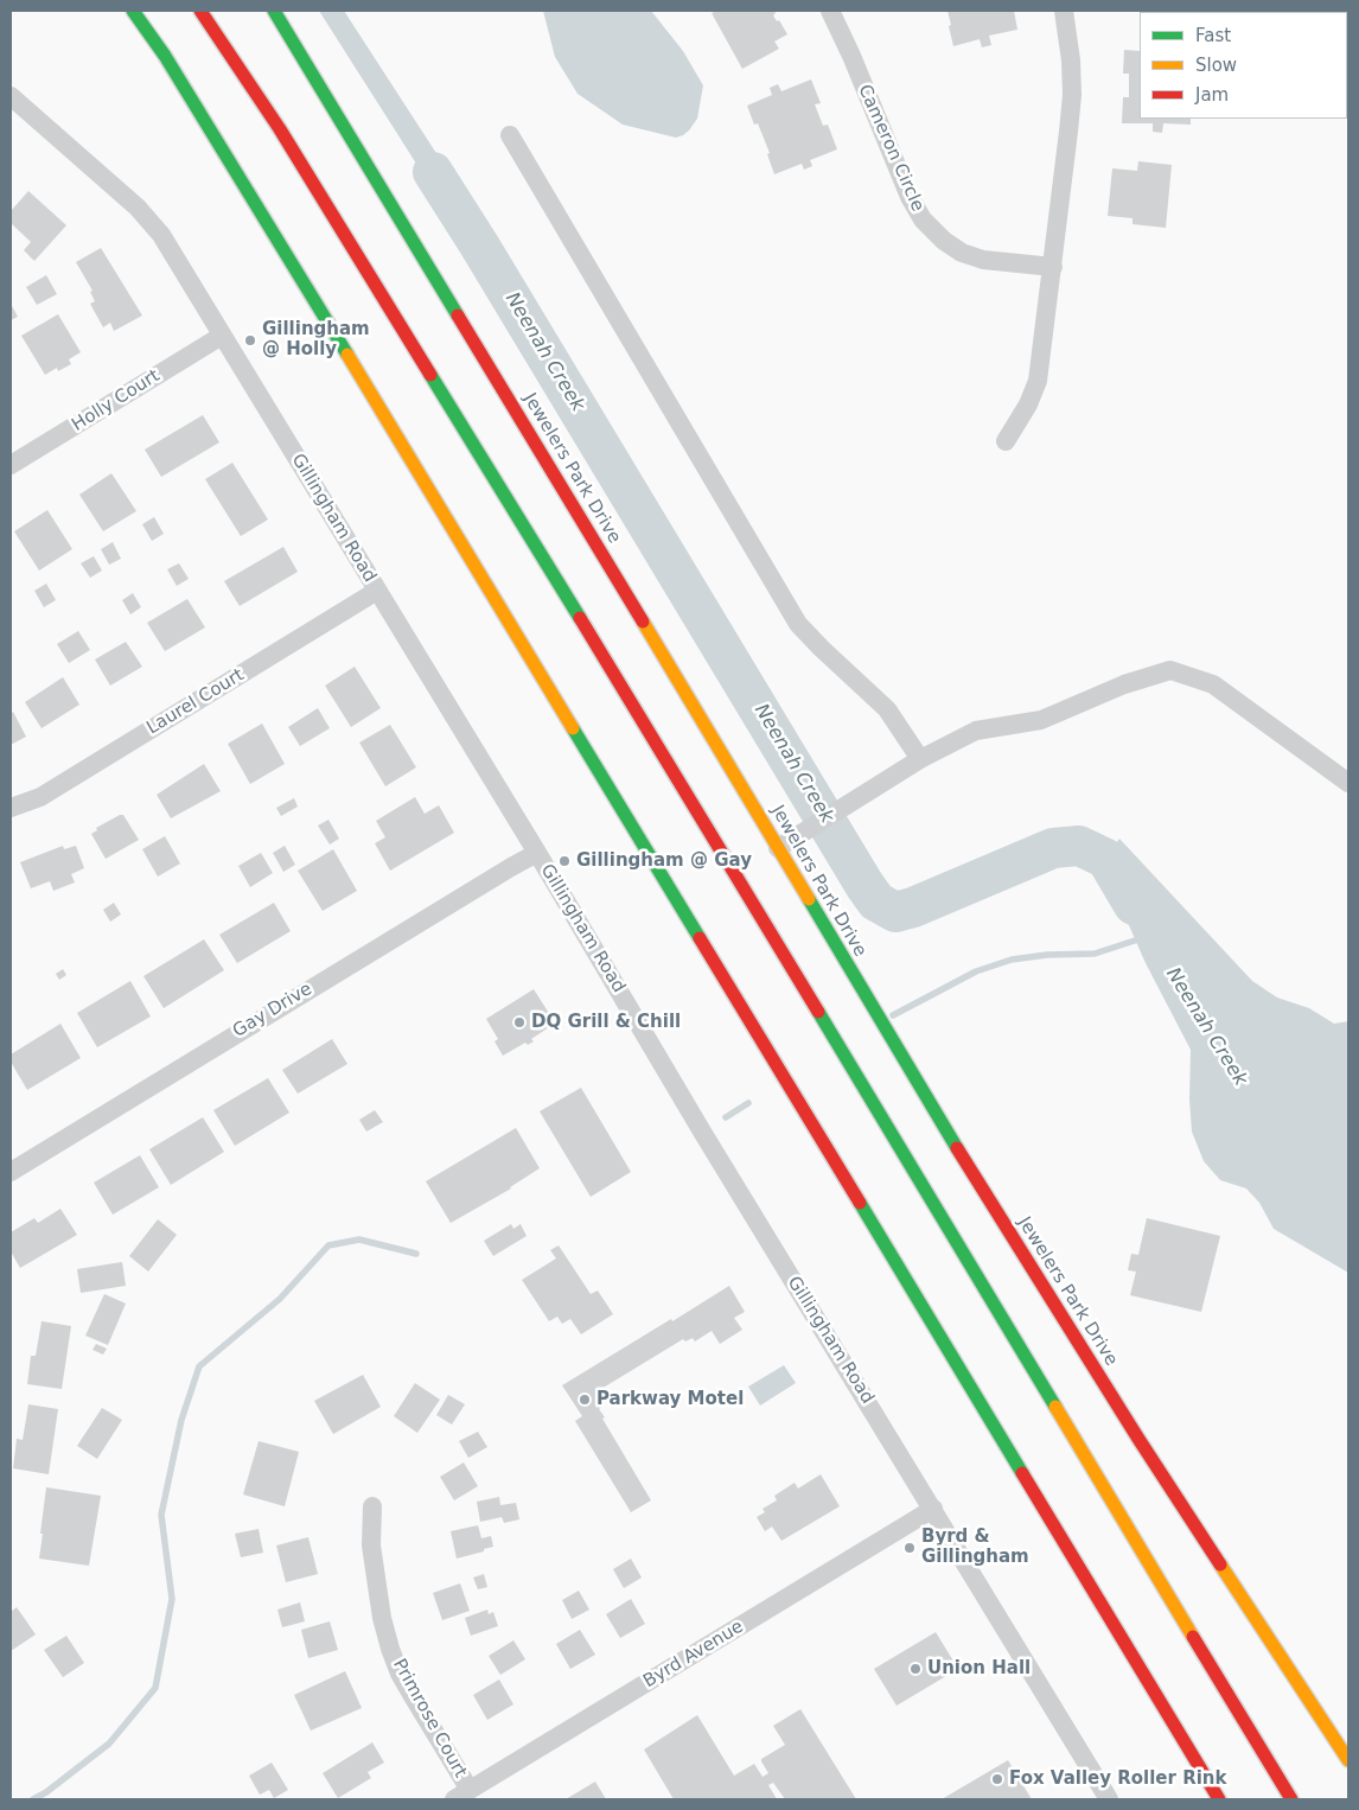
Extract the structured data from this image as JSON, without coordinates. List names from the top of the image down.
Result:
{
  "streets": {
    "main road": ["Jewelers Park Drive"],
    "street": [
      "Cameron Circle",
      "Holly Court",
      "Gillingham Road",
      "Laurel Court",
      "Gay Drive",
      "Byrd Avenue",
      "Primrose Court"
    ]
  },
  "crossings": [
    ["Holly Court", "Gillingham Road"],
    ["Gillingham Road", "Laurel Court"],
    ["Gillingham Road", "Gay Drive"],
    ["Gillingham Road", "Byrd Avenue"],
    ["Byrd Avenue", "Primrose Court"]
  ],
  "water": ["Neenah Creek"],
  "places": [
    "Gillingham @ Holly",
    "Gillingham @ Gay",
    "DQ Grill & Chill",
    "Parkway Motel",
    "Byrd & Gillingham",
    "Union Hall",
    "Fox Valley Roller Rink"
  ],
  "legend": ["Fast", "Slow", "Jam"]
}
